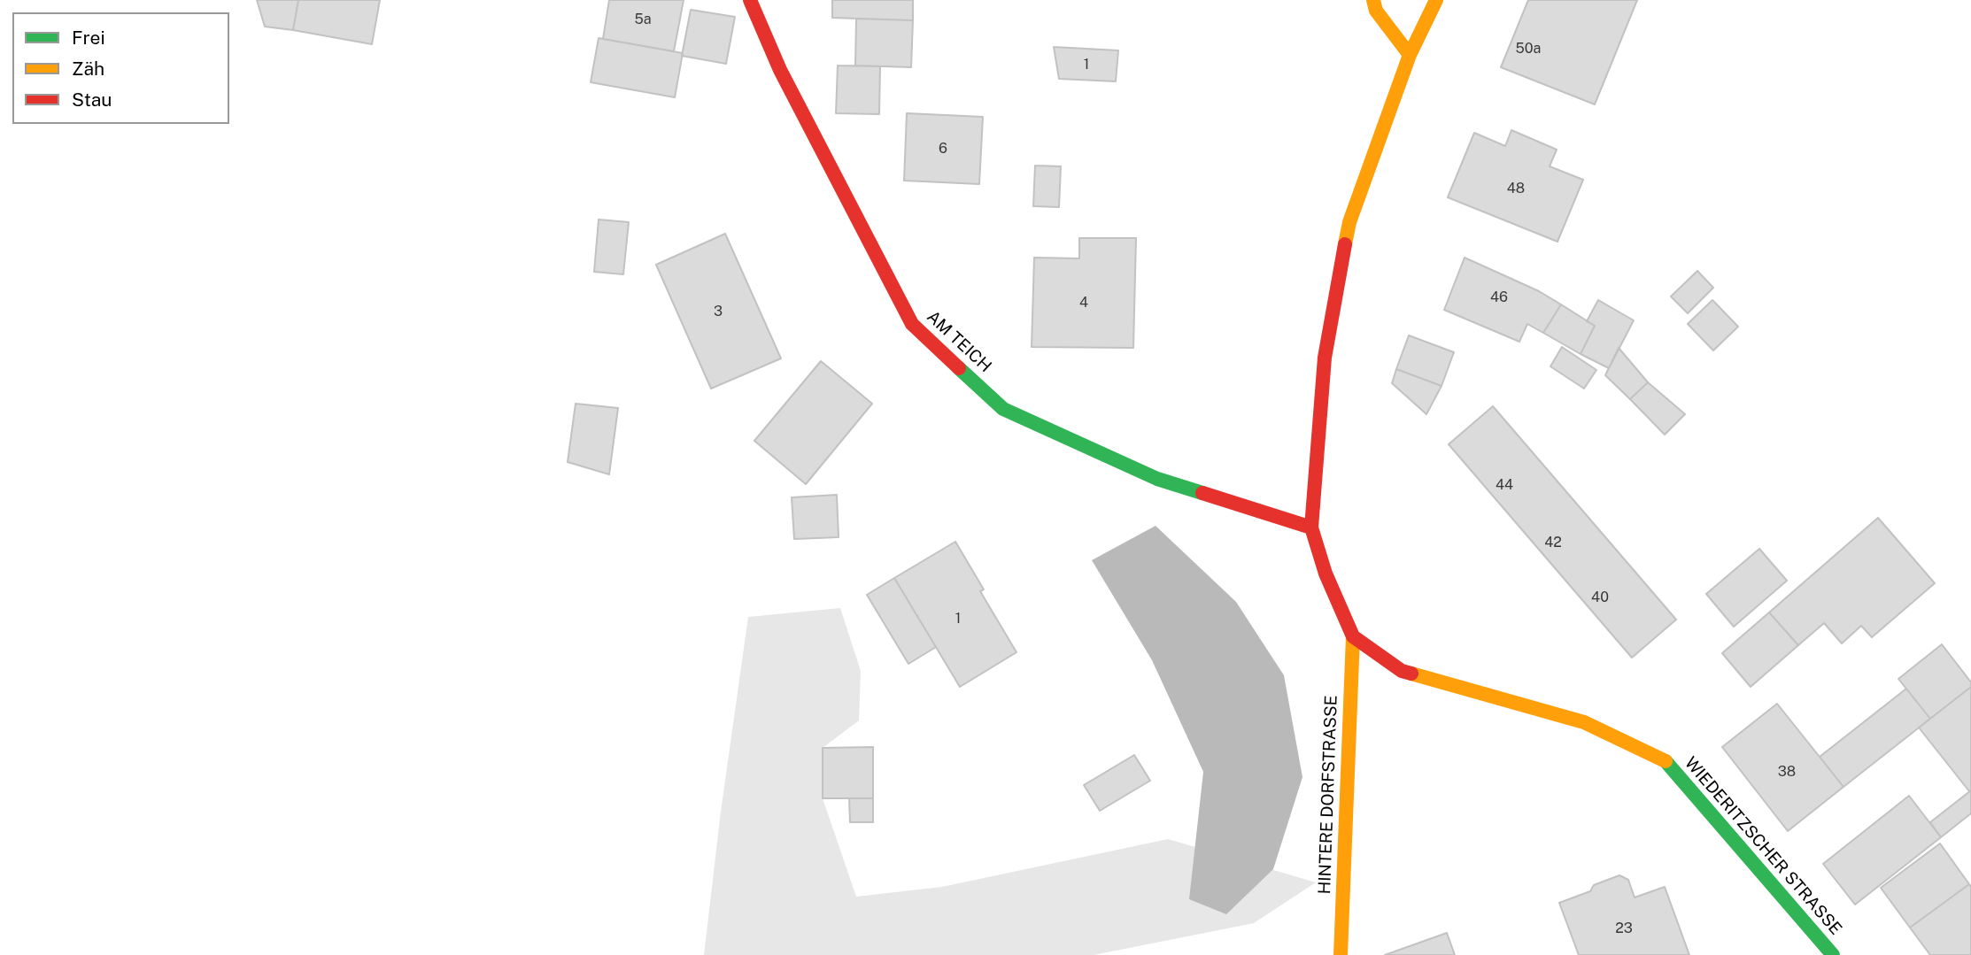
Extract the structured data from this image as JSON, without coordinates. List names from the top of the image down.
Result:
{
  "streets": {
    "street": ["AM TEICH", "HINTERE DORFSTRASSE", "WIEDERITZSCHER STRASSE"]
  },
  "crossings": [
    ["HINTERE DORFSTRASSE", "WIEDERITZSCHER STRASSE"]
  ],
  "house_numbers": [
    "5a",
    "50a",
    "1",
    "6",
    "48",
    "46",
    "4",
    "3",
    "44",
    "42",
    "40",
    "1",
    "38",
    "23"
  ],
  "legend": ["Frei", "Zäh", "Stau"]
}
